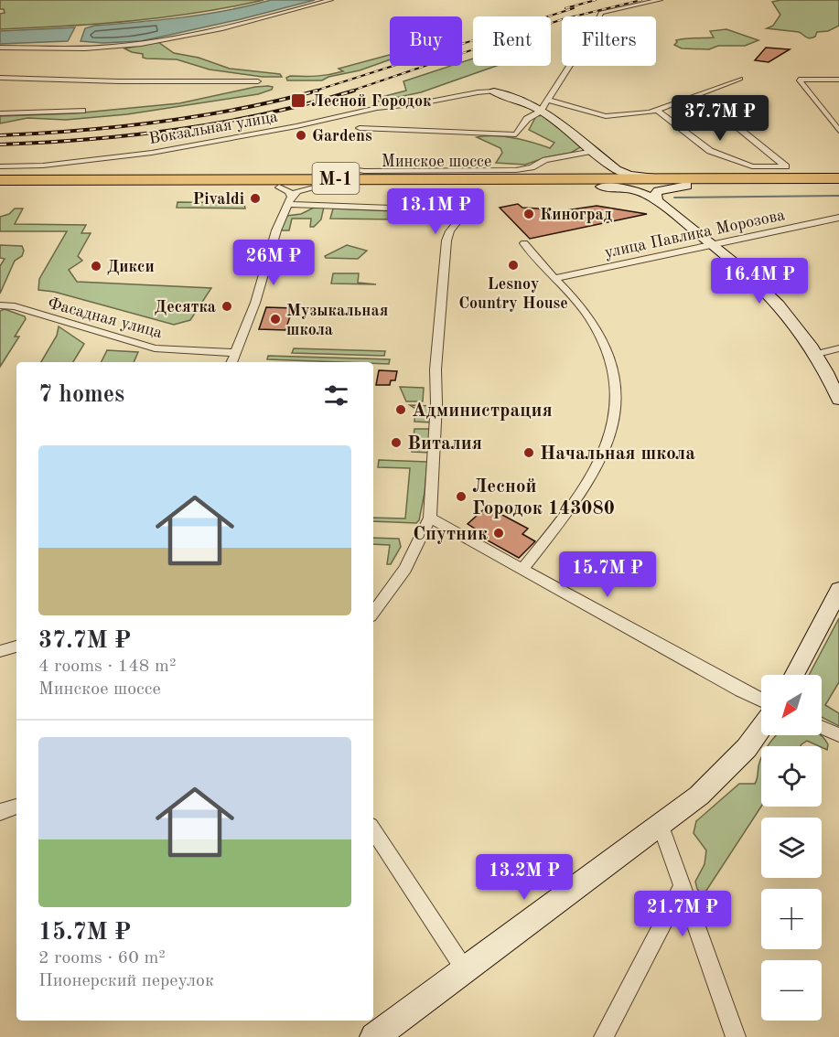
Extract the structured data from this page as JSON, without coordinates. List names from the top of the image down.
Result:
{
  "streets": {
    "highway": ["Минское шоссе", "М-1"],
    "street": ["Вокзальная улица", "улица Павлика Морозова", "Фасадная улица"]
  },
  "places": {
    "transit": ["Лесной Городок"],
    "other": [
      "Gardens",
      "Pivaldi",
      "Киноград",
      "Lesnoy Country House",
      "Дикси",
      "Десятка",
      "Музыкальная школа",
      "Администрация",
      "Виталия",
      "Начальная школа",
      "Лесной Городок 143080",
      "Спутник"
    ]
  },
  "north": "bottom left",
  "page": {
    "chip": ["Buy", "Rent", "Filters"],
    "price": [
      "37.7M ₽",
      "13.1M ₽",
      "26M ₽",
      "16.4M ₽",
      "15.7M ₽",
      "13.2M ₽",
      "21.7M ₽"
    ],
    "heading": "7 homes",
    "list": [
      {
        "name": "37.7M ₽",
        "note": "4 rooms · 148 m² · Минское шоссе"
      },
      {
        "name": "15.7M ₽",
        "note": "2 rooms · 60 m² · Пионерский переулок"
      }
    ],
    "map_buttons": ["+", "−"]
  }
}
